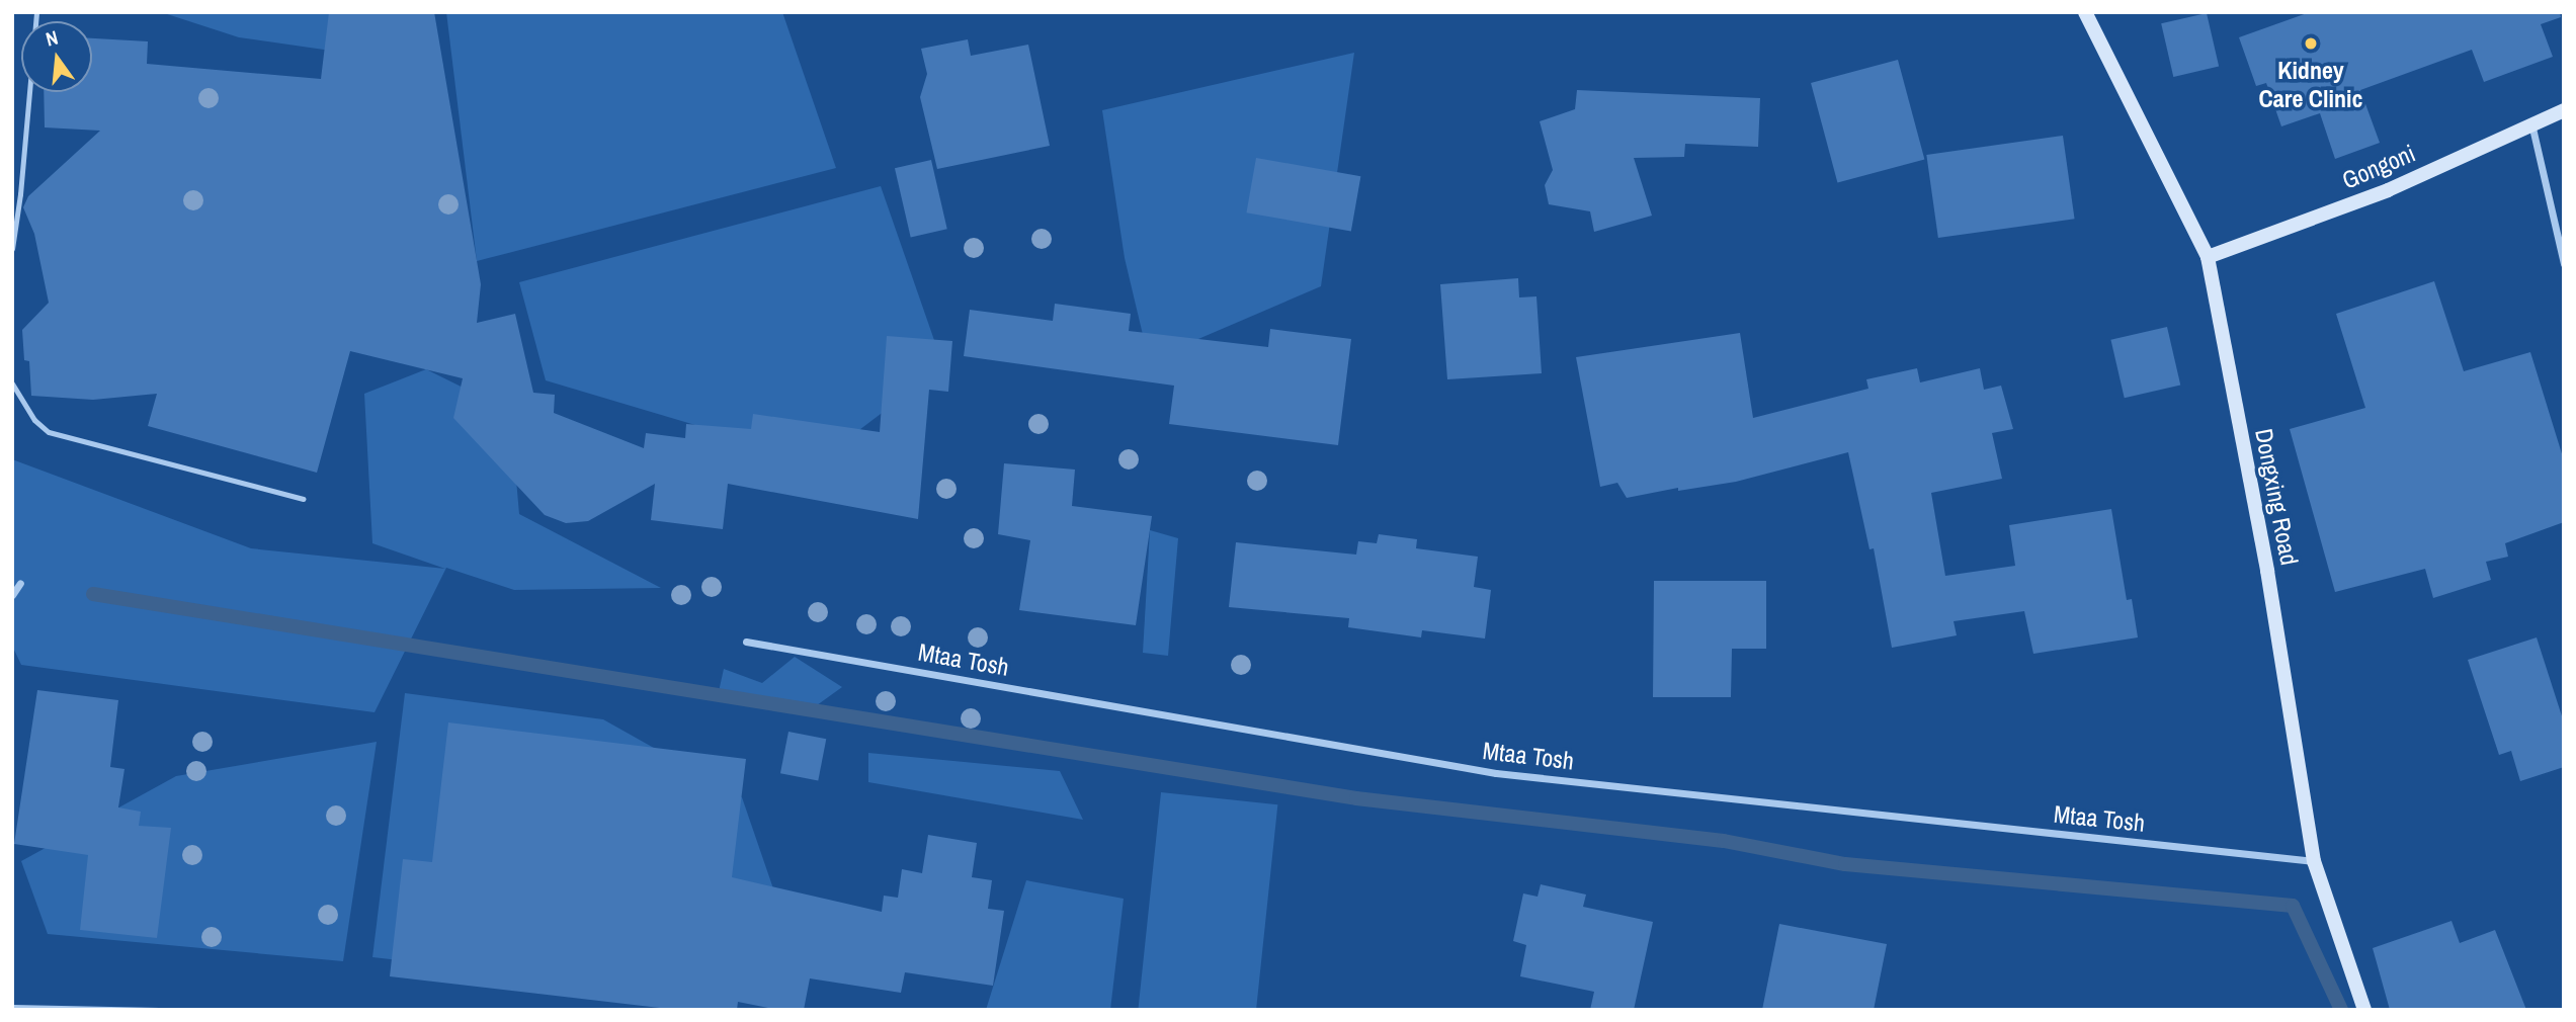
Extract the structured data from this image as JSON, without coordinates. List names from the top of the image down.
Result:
{
  "streets": {
    "street": ["Gongoni", "Dongxing Road", "Mtaa Tosh"]
  },
  "crossings": [
    ["Gongoni", "Dongxing Road"],
    ["Dongxing Road", "Mtaa Tosh"]
  ],
  "places": ["Kidney Care Clinic"],
  "north": "top"
}
